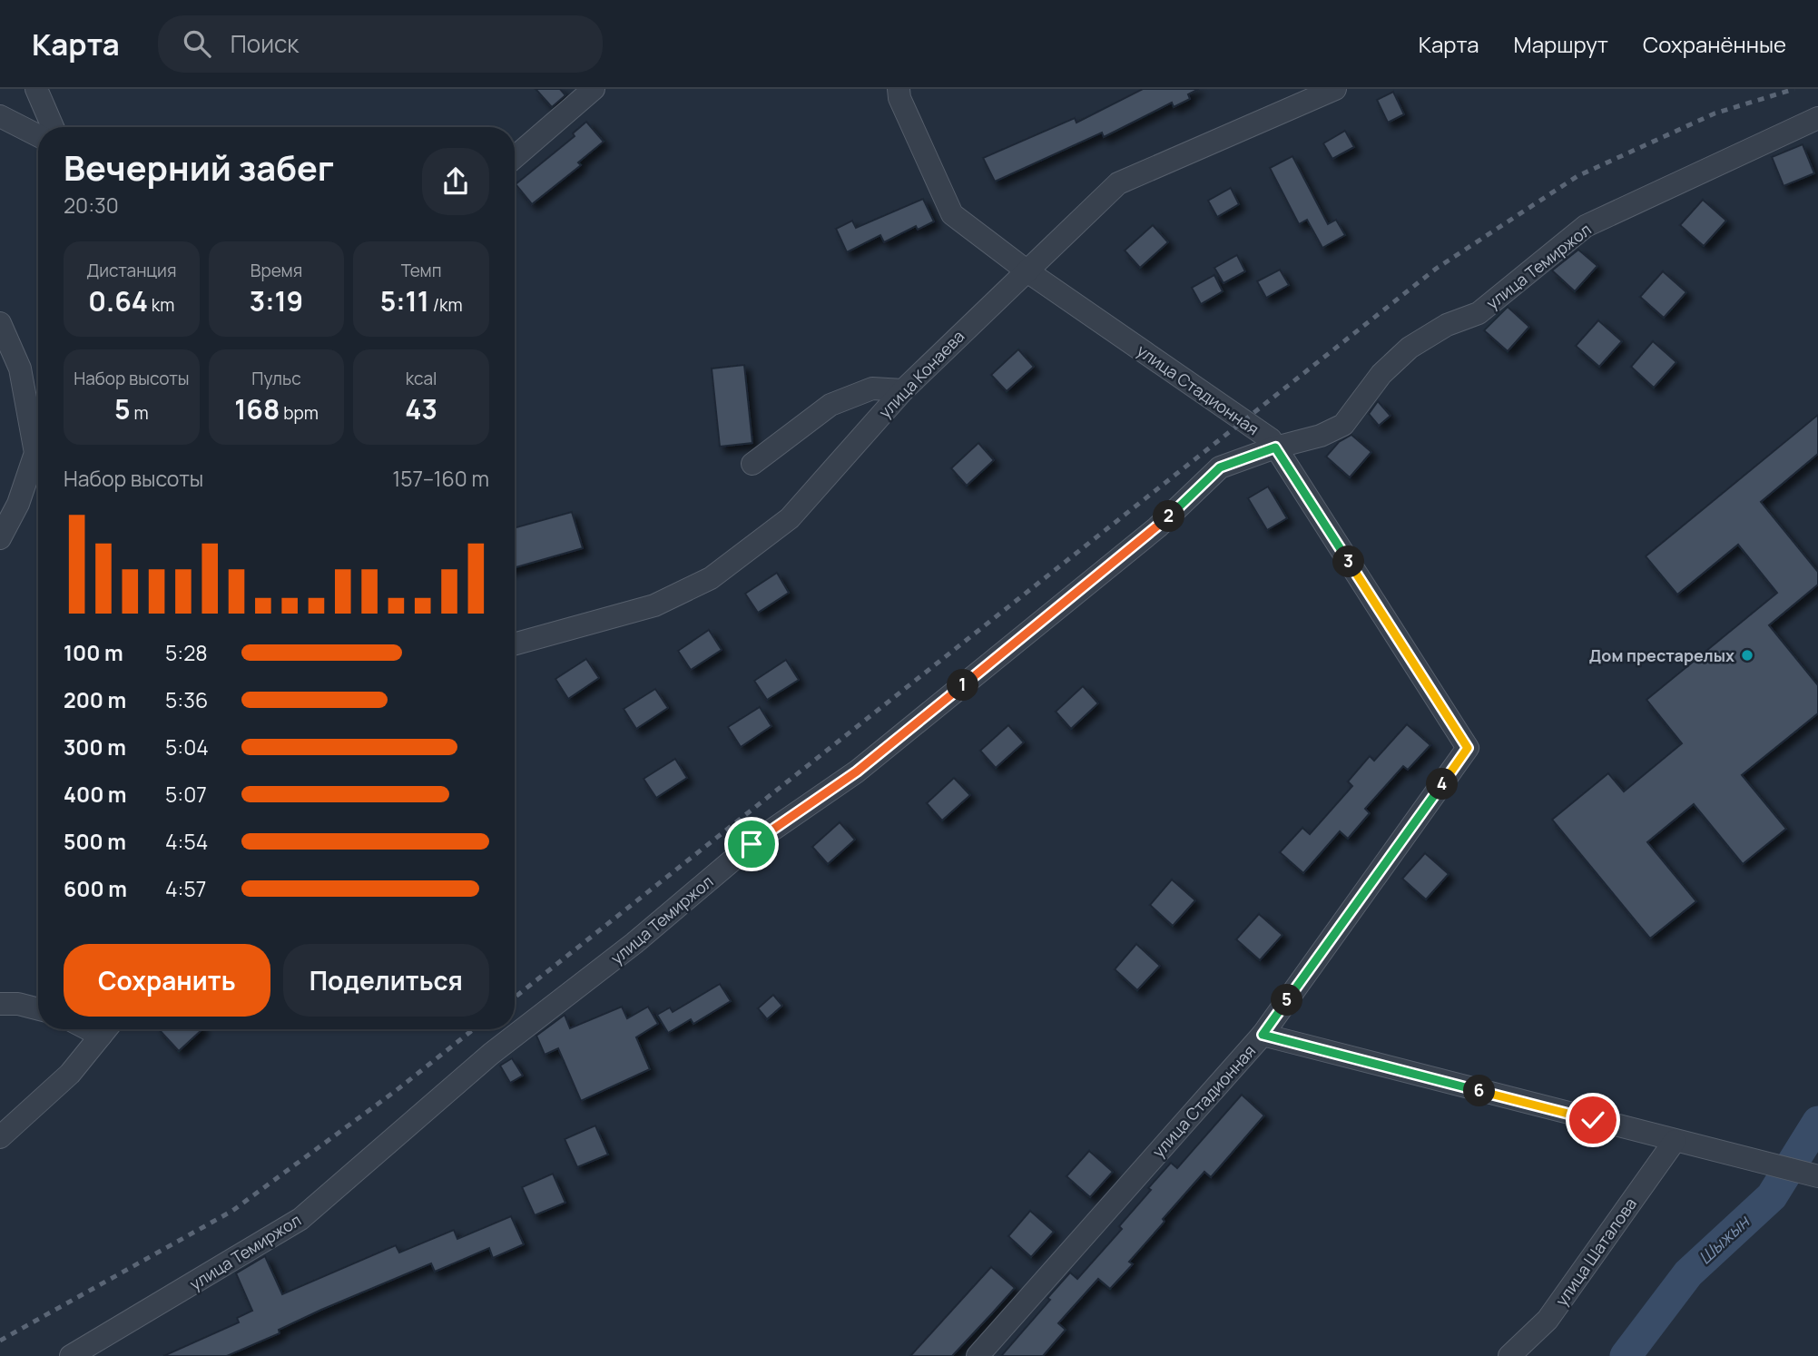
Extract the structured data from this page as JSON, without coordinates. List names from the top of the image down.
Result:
{
  "streets": {
    "street": [
      "улица Темиржол",
      "улица Конаева",
      "улица Стадионная",
      "улица Шаталова"
    ]
  },
  "crossings": [
    ["улица Темиржол", "улица Стадионная"],
    ["улица Конаева", "улица Стадионная"]
  ],
  "water": ["Шыжын"],
  "places": ["Дом престарелых"],
  "page": {
    "header": "Карта",
    "search": "Поиск",
    "nav": ["Карта", "Маршрут", "Сохранённые"],
    "heading": ["Вечерний забег", "20:30"],
    "stats": [
      ["Дистанция", "0.64 km"],
      ["Время", "3:19"],
      ["Темп", "5:11 /km"],
      ["Набор высоты", "5 m"],
      ["Пульс", "168 bpm"],
      ["kcal", "43"]
    ],
    "chart": ["Набор высоты", "157–160 m"],
    "pins": [
      "2",
      "3",
      "1",
      "4",
      "5",
      "6"
    ],
    "list": [
      {
        "name": "100 m",
        "note": "5:28"
      },
      {
        "name": "200 m",
        "note": "5:36"
      },
      {
        "name": "300 m",
        "note": "5:04"
      },
      {
        "name": "400 m",
        "note": "5:07"
      },
      {
        "name": "500 m",
        "note": "4:54"
      },
      {
        "name": "600 m",
        "note": "4:57"
      }
    ],
    "buttons": ["Сохранить", "Поделиться"]
  }
}
